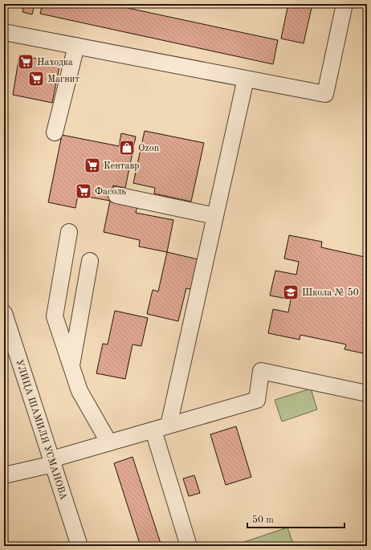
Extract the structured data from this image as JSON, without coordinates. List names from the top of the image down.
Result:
{
  "streets": {
    "street": ["УЛИЦА ШАМИЛЯ УСМАНОВА"]
  },
  "places": {
    "supermarket": [
      "Находка",
      "Магнит",
      "Кентавр",
      "Фасоль"
    ],
    "shop": ["Ozon"],
    "school or university": ["Школа № 50"]
  },
  "scale_bar": "50 m"
}
